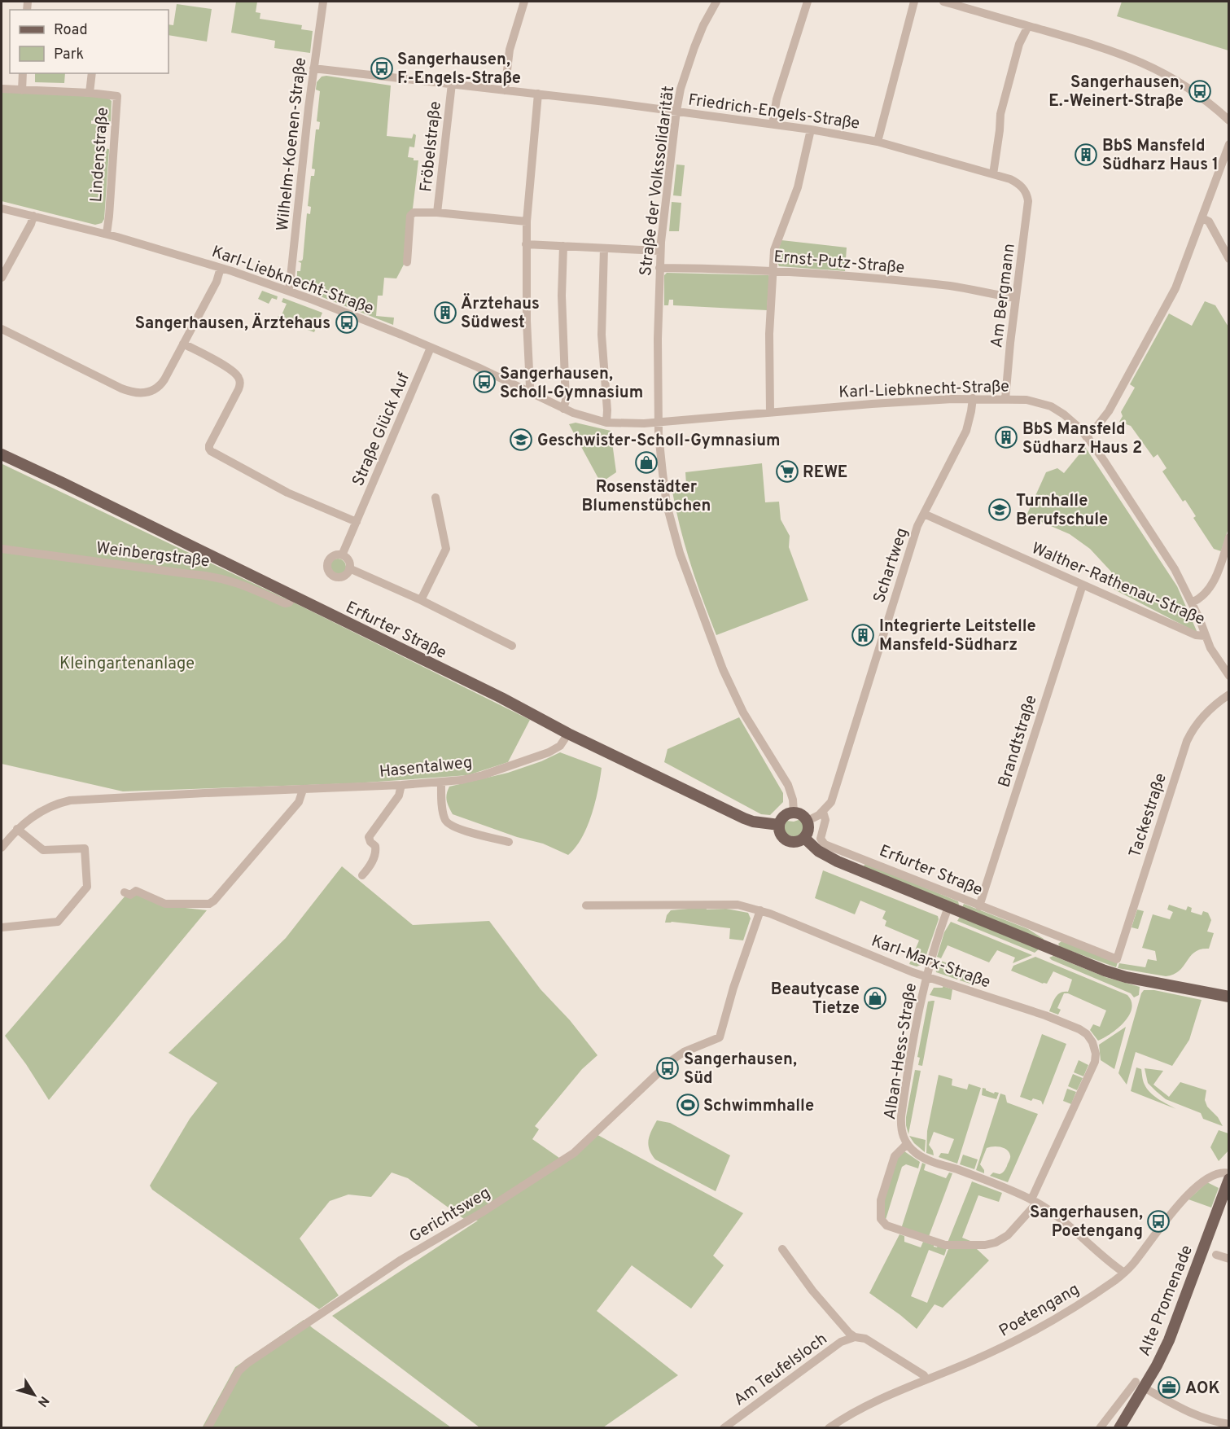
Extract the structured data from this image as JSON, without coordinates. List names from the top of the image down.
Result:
{
  "streets": {
    "main road": ["Erfurter Straße", "Alte Promenade"],
    "street": [
      "Friedrich-Engels-Straße",
      "Wilhelm-Koenen-Straße",
      "Fröbelstraße",
      "Lindenstraße",
      "Straße der Volkssolidarität",
      "Ernst-Putz-Straße",
      "Karl-Liebknecht-Straße",
      "Am Bergmann",
      "Straße Glück Auf",
      "Weinbergstraße",
      "Schartweg",
      "Walther-Rathenau-Straße",
      "Brandtstraße",
      "Hasentalweg",
      "Tackestraße",
      "Karl-Marx-Straße",
      "Alban-Hess-Straße",
      "Gerichtsweg",
      "Poetengang",
      "Am Teufelsloch"
    ]
  },
  "crossings": [
    ["Friedrich-Engels-Straße", "Wilhelm-Koenen-Straße"],
    ["Friedrich-Engels-Straße", "Fröbelstraße"],
    ["Friedrich-Engels-Straße", "Straße der Volkssolidarität"],
    ["Friedrich-Engels-Straße", "Am Bergmann"],
    ["Wilhelm-Koenen-Straße", "Karl-Liebknecht-Straße"],
    ["Lindenstraße", "Karl-Liebknecht-Straße"],
    ["Straße der Volkssolidarität", "Ernst-Putz-Straße"],
    ["Straße der Volkssolidarität", "Karl-Liebknecht-Straße"],
    ["Straße der Volkssolidarität", "Erfurter Straße"],
    ["Ernst-Putz-Straße", "Am Bergmann"],
    ["Karl-Liebknecht-Straße", "Am Bergmann"],
    ["Karl-Liebknecht-Straße", "Straße Glück Auf"],
    ["Karl-Liebknecht-Straße", "Schartweg"],
    ["Karl-Liebknecht-Straße", "Walther-Rathenau-Straße"],
    ["Weinbergstraße", "Erfurter Straße"],
    ["Schartweg", "Walther-Rathenau-Straße"],
    ["Schartweg", "Erfurter Straße"],
    ["Walther-Rathenau-Straße", "Brandtstraße"],
    ["Erfurter Straße", "Brandtstraße"],
    ["Erfurter Straße", "Hasentalweg"],
    ["Erfurter Straße", "Tackestraße"],
    ["Erfurter Straße", "Alban-Hess-Straße"],
    ["Karl-Marx-Straße", "Alban-Hess-Straße"],
    ["Karl-Marx-Straße", "Gerichtsweg"],
    ["Poetengang", "Am Teufelsloch"]
  ],
  "parks": ["Kleingartenanlage"],
  "places": {
    "bus stop": [
      "Sangerhausen, F.-Engels-Straße",
      "Sangerhausen, E.-Weinert-Straße",
      "Sangerhausen, Ärztehaus",
      "Sangerhausen, Scholl-Gymnasium",
      "Sangerhausen, Süd",
      "Sangerhausen, Poetengang"
    ],
    "building": [
      "BbS Mansfeld Südharz Haus 1",
      "Ärztehaus Südwest",
      "BbS Mansfeld Südharz Haus 2",
      "Integrierte Leitstelle Mansfeld-Südharz"
    ],
    "school or university": ["Geschwister-Scholl-Gymnasium", "Turnhalle Berufschule"],
    "shop": ["Rosenstädter Blumenstübchen", "Beautycase Tietze"],
    "supermarket": ["REWE"],
    "sports": ["Schwimmhalle"],
    "office": ["AOK"]
  },
  "legend": ["Road", "Park"],
  "north": "bottom right"
}
